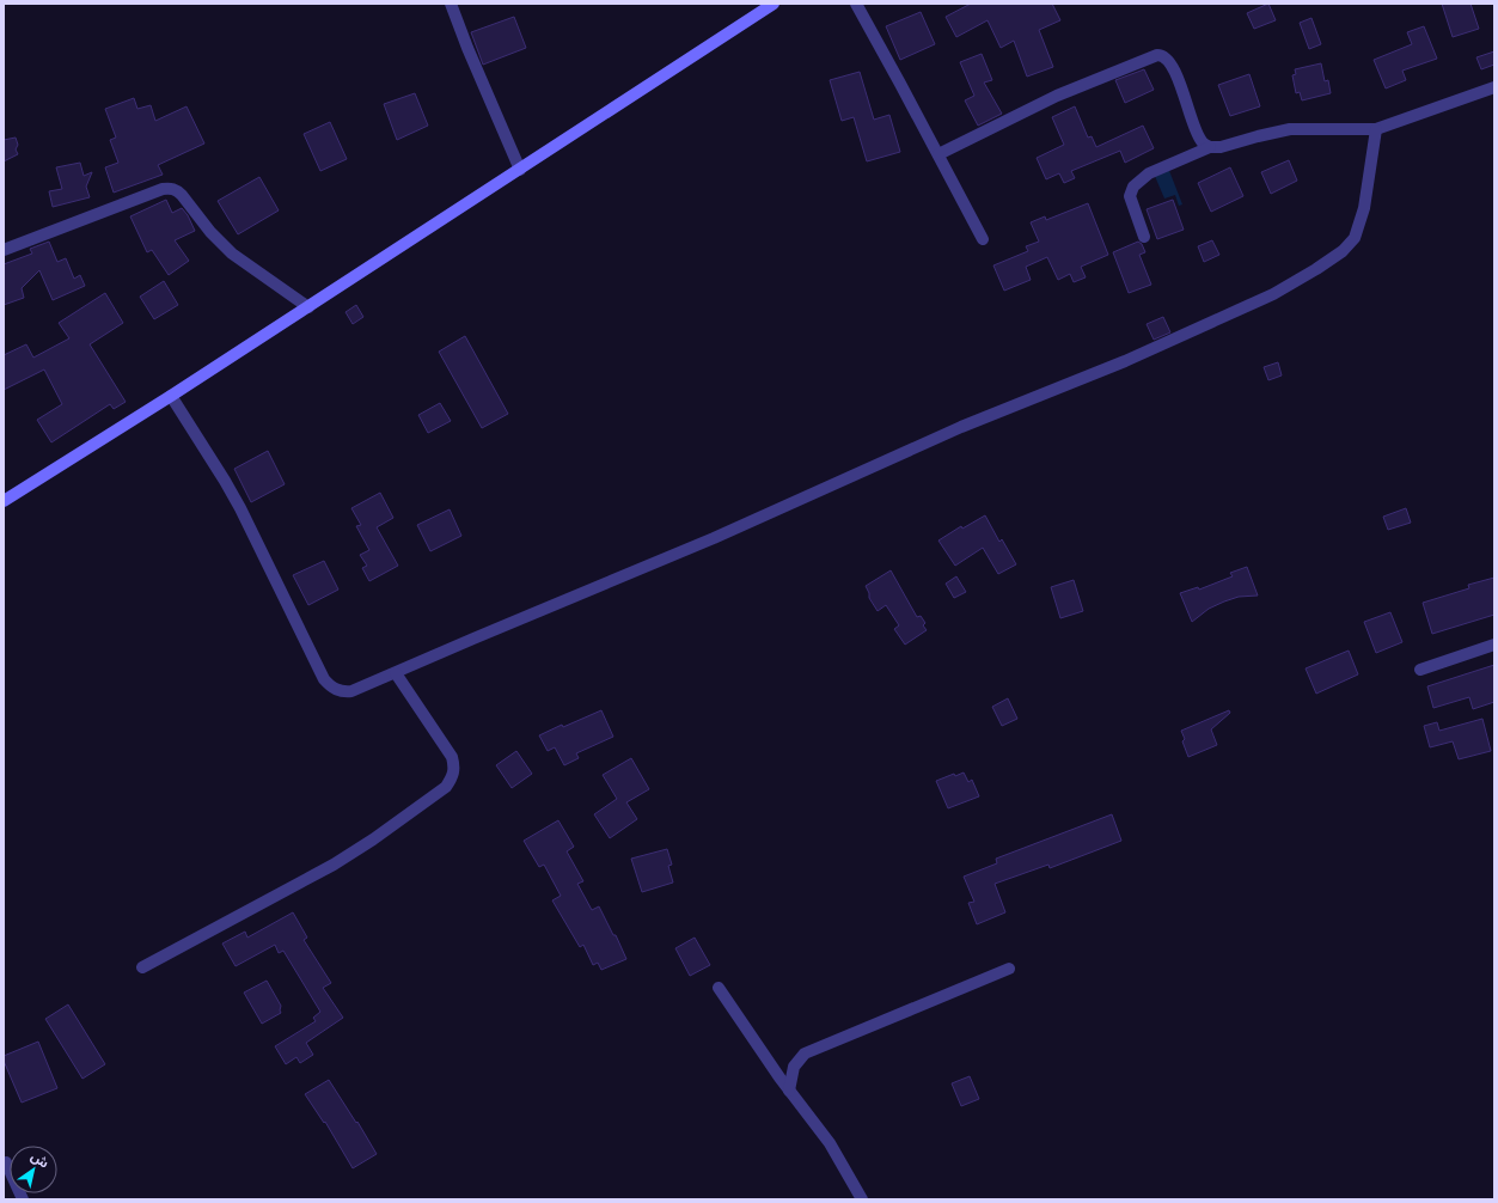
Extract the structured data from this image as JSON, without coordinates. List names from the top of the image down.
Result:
{
  "north": "top right"
}
